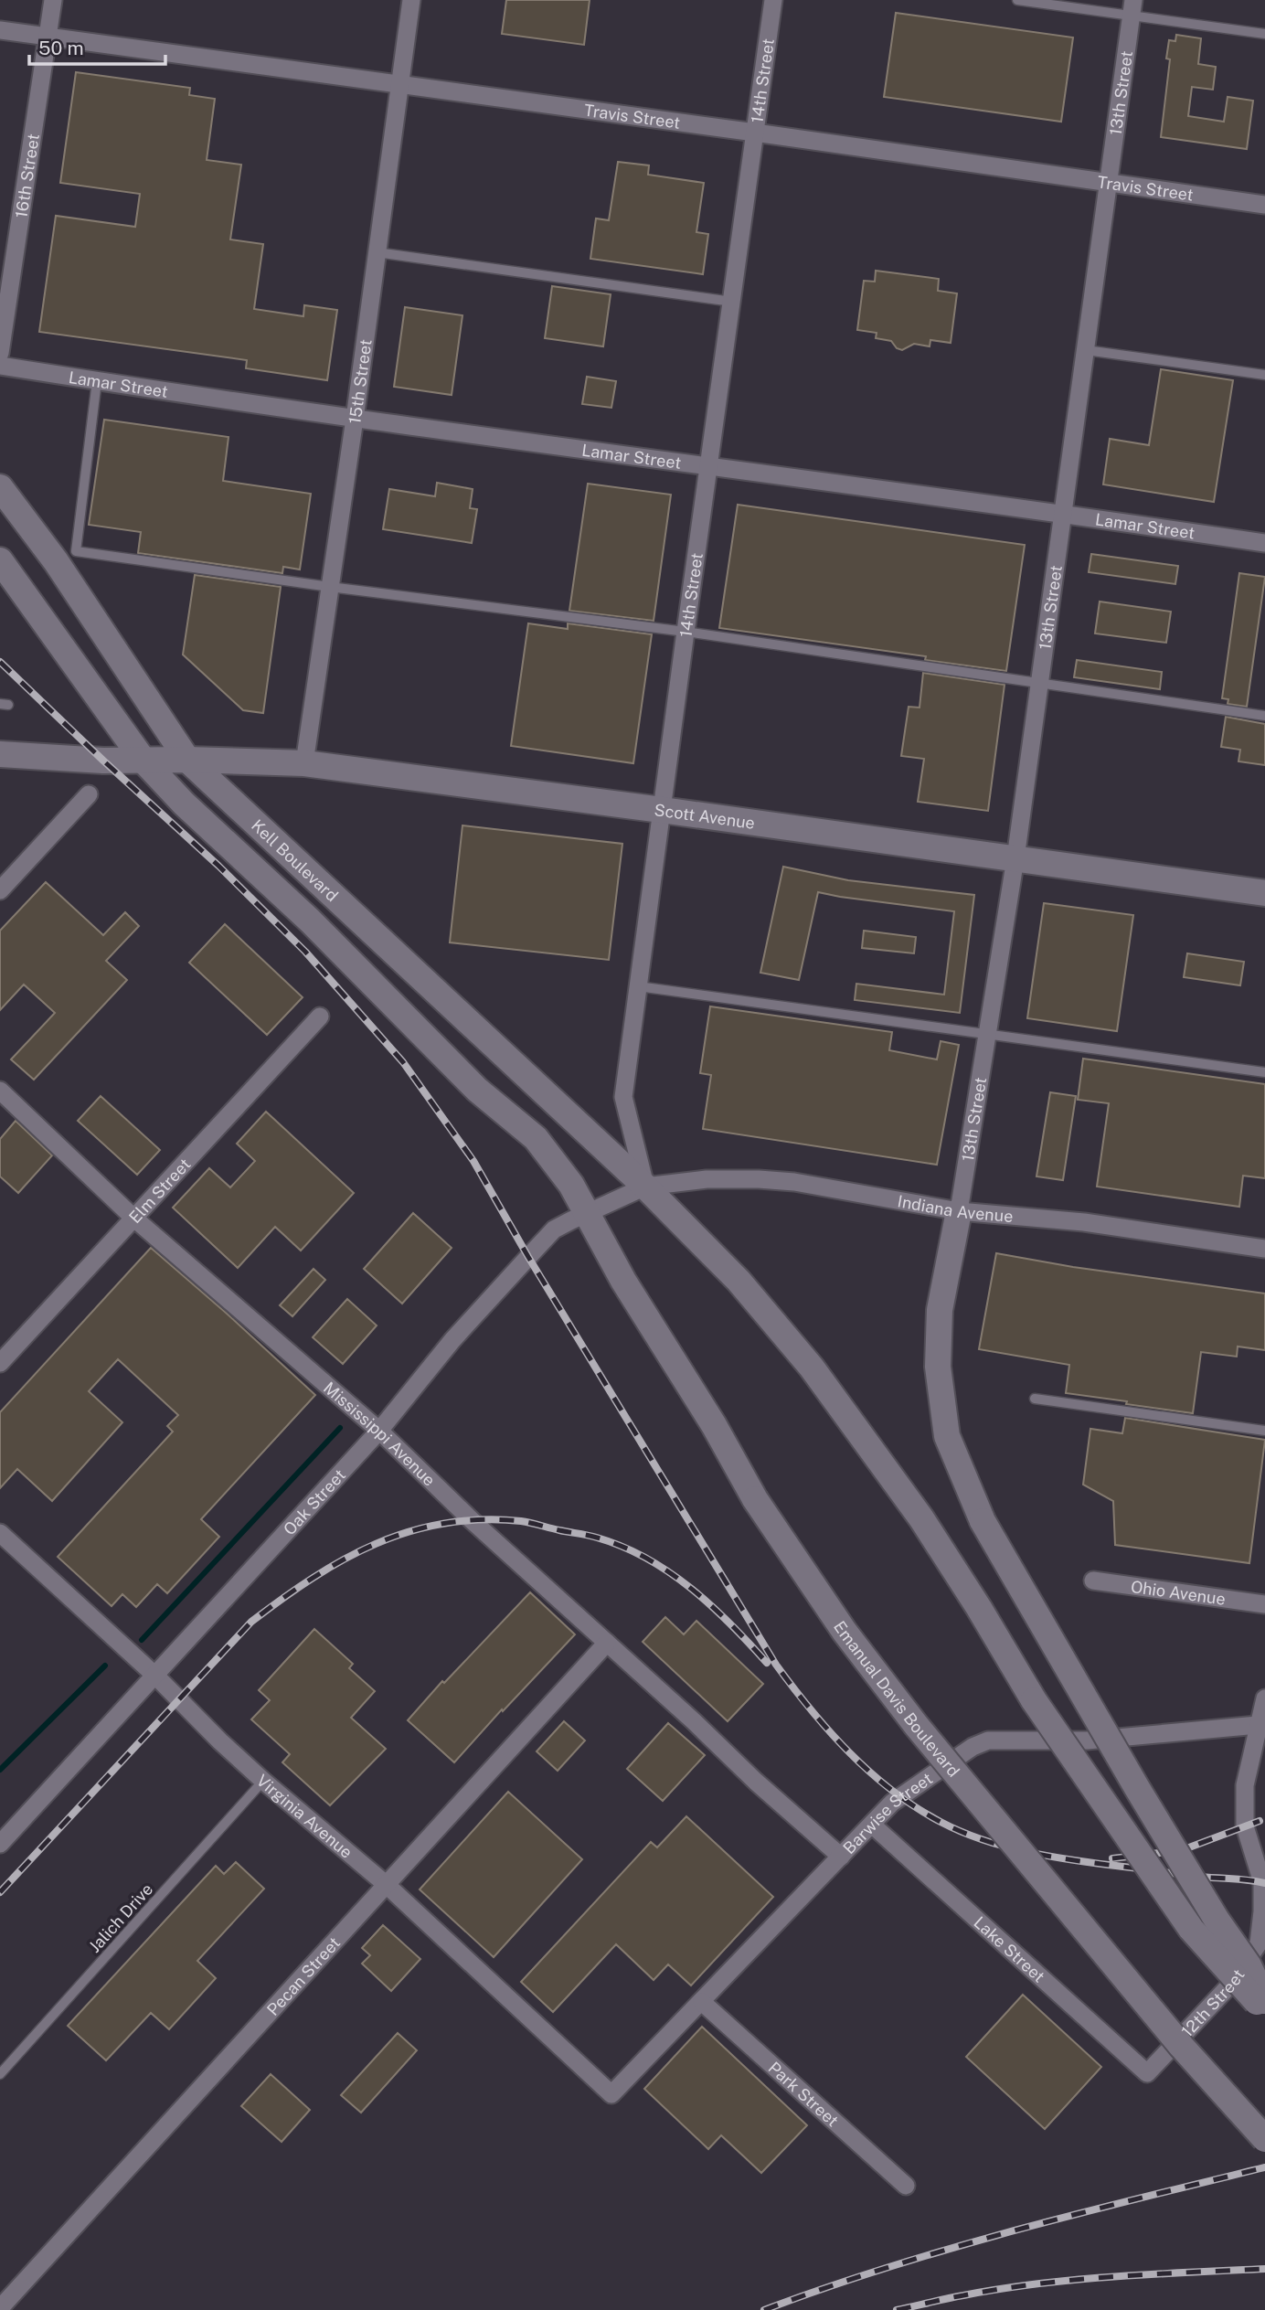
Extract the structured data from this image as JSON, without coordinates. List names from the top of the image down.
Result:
{
  "streets": {
    "main road": ["Scott Avenue", "Kell Boulevard", "Emanual Davis Boulevard"],
    "street": [
      "14th Street",
      "13th Street",
      "Travis Street",
      "16th Street",
      "15th Street",
      "Lamar Street",
      "Elm Street",
      "Indiana Avenue",
      "Mississippi Avenue",
      "Oak Street",
      "Ohio Avenue",
      "Barwise Street",
      "Virginia Avenue",
      "Lake Street",
      "Pecan Street",
      "12th Street",
      "Park Street"
    ],
    "lane": ["Jalich Drive"]
  },
  "crossings": [
    ["14th Street", "Travis Street"],
    ["14th Street", "Lamar Street"],
    ["14th Street", "Scott Avenue"],
    ["14th Street", "Kell Boulevard"],
    ["14th Street", "Indiana Avenue"],
    ["14th Street", "Oak Street"],
    ["13th Street", "Travis Street"],
    ["13th Street", "Lamar Street"],
    ["13th Street", "Scott Avenue"],
    ["13th Street", "Indiana Avenue"],
    ["Travis Street", "16th Street"],
    ["Travis Street", "15th Street"],
    ["15th Street", "Lamar Street"],
    ["15th Street", "Scott Avenue"],
    ["Scott Avenue", "Kell Boulevard"],
    ["Kell Boulevard", "Indiana Avenue"],
    ["Kell Boulevard", "Oak Street"],
    ["Elm Street", "Mississippi Avenue"],
    ["Indiana Avenue", "Oak Street"],
    ["Mississippi Avenue", "Oak Street"],
    ["Mississippi Avenue", "Barwise Street"],
    ["Mississippi Avenue", "Pecan Street"],
    ["Oak Street", "Emanual Davis Boulevard"],
    ["Oak Street", "Virginia Avenue"],
    ["Barwise Street", "Virginia Avenue"],
    ["Barwise Street", "Lake Street"],
    ["Barwise Street", "12th Street"],
    ["Barwise Street", "Park Street"],
    ["Virginia Avenue", "Jalich Drive"],
    ["Virginia Avenue", "Pecan Street"],
    ["Lake Street", "12th Street"]
  ],
  "scale_bar": "50 m"
}
